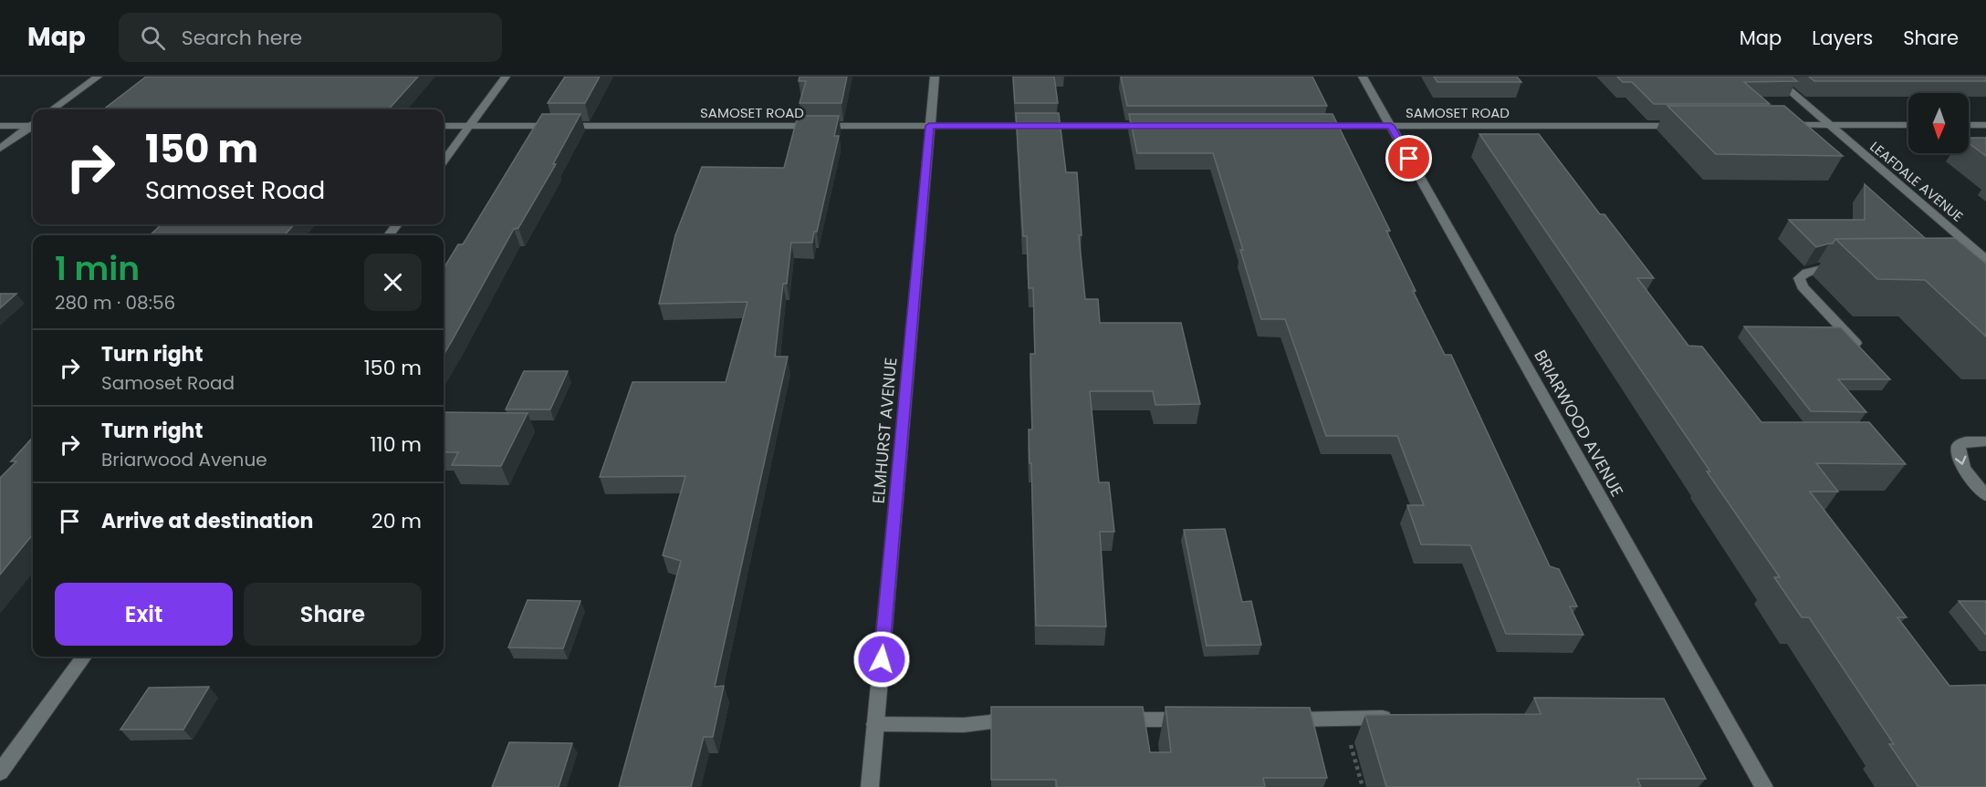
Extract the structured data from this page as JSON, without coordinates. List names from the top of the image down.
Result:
{
  "streets": {
    "street": [
      "SAMOSET ROAD",
      "LEAFDALE AVENUE",
      "BRIARWOOD AVENUE",
      "ELMHURST AVENUE"
    ]
  },
  "crossings": [
    ["SAMOSET ROAD", "BRIARWOOD AVENUE"],
    ["SAMOSET ROAD", "ELMHURST AVENUE"]
  ],
  "north": "bottom",
  "page": {
    "header": "Map",
    "search": "Search here",
    "nav": ["Map", "Layers", "Share"],
    "turn": ["150 m", "Samoset Road"],
    "heading": ["1 min", "280 m · 08:56"],
    "list": [
      {
        "name": "Turn right",
        "note": "Samoset Road",
        "value": "150 m"
      },
      {
        "name": "Turn right",
        "note": "Briarwood Avenue",
        "value": "110 m"
      },
      {
        "name": "Arrive at destination",
        "value": "20 m"
      }
    ],
    "buttons": ["Exit", "Share"]
  }
}
